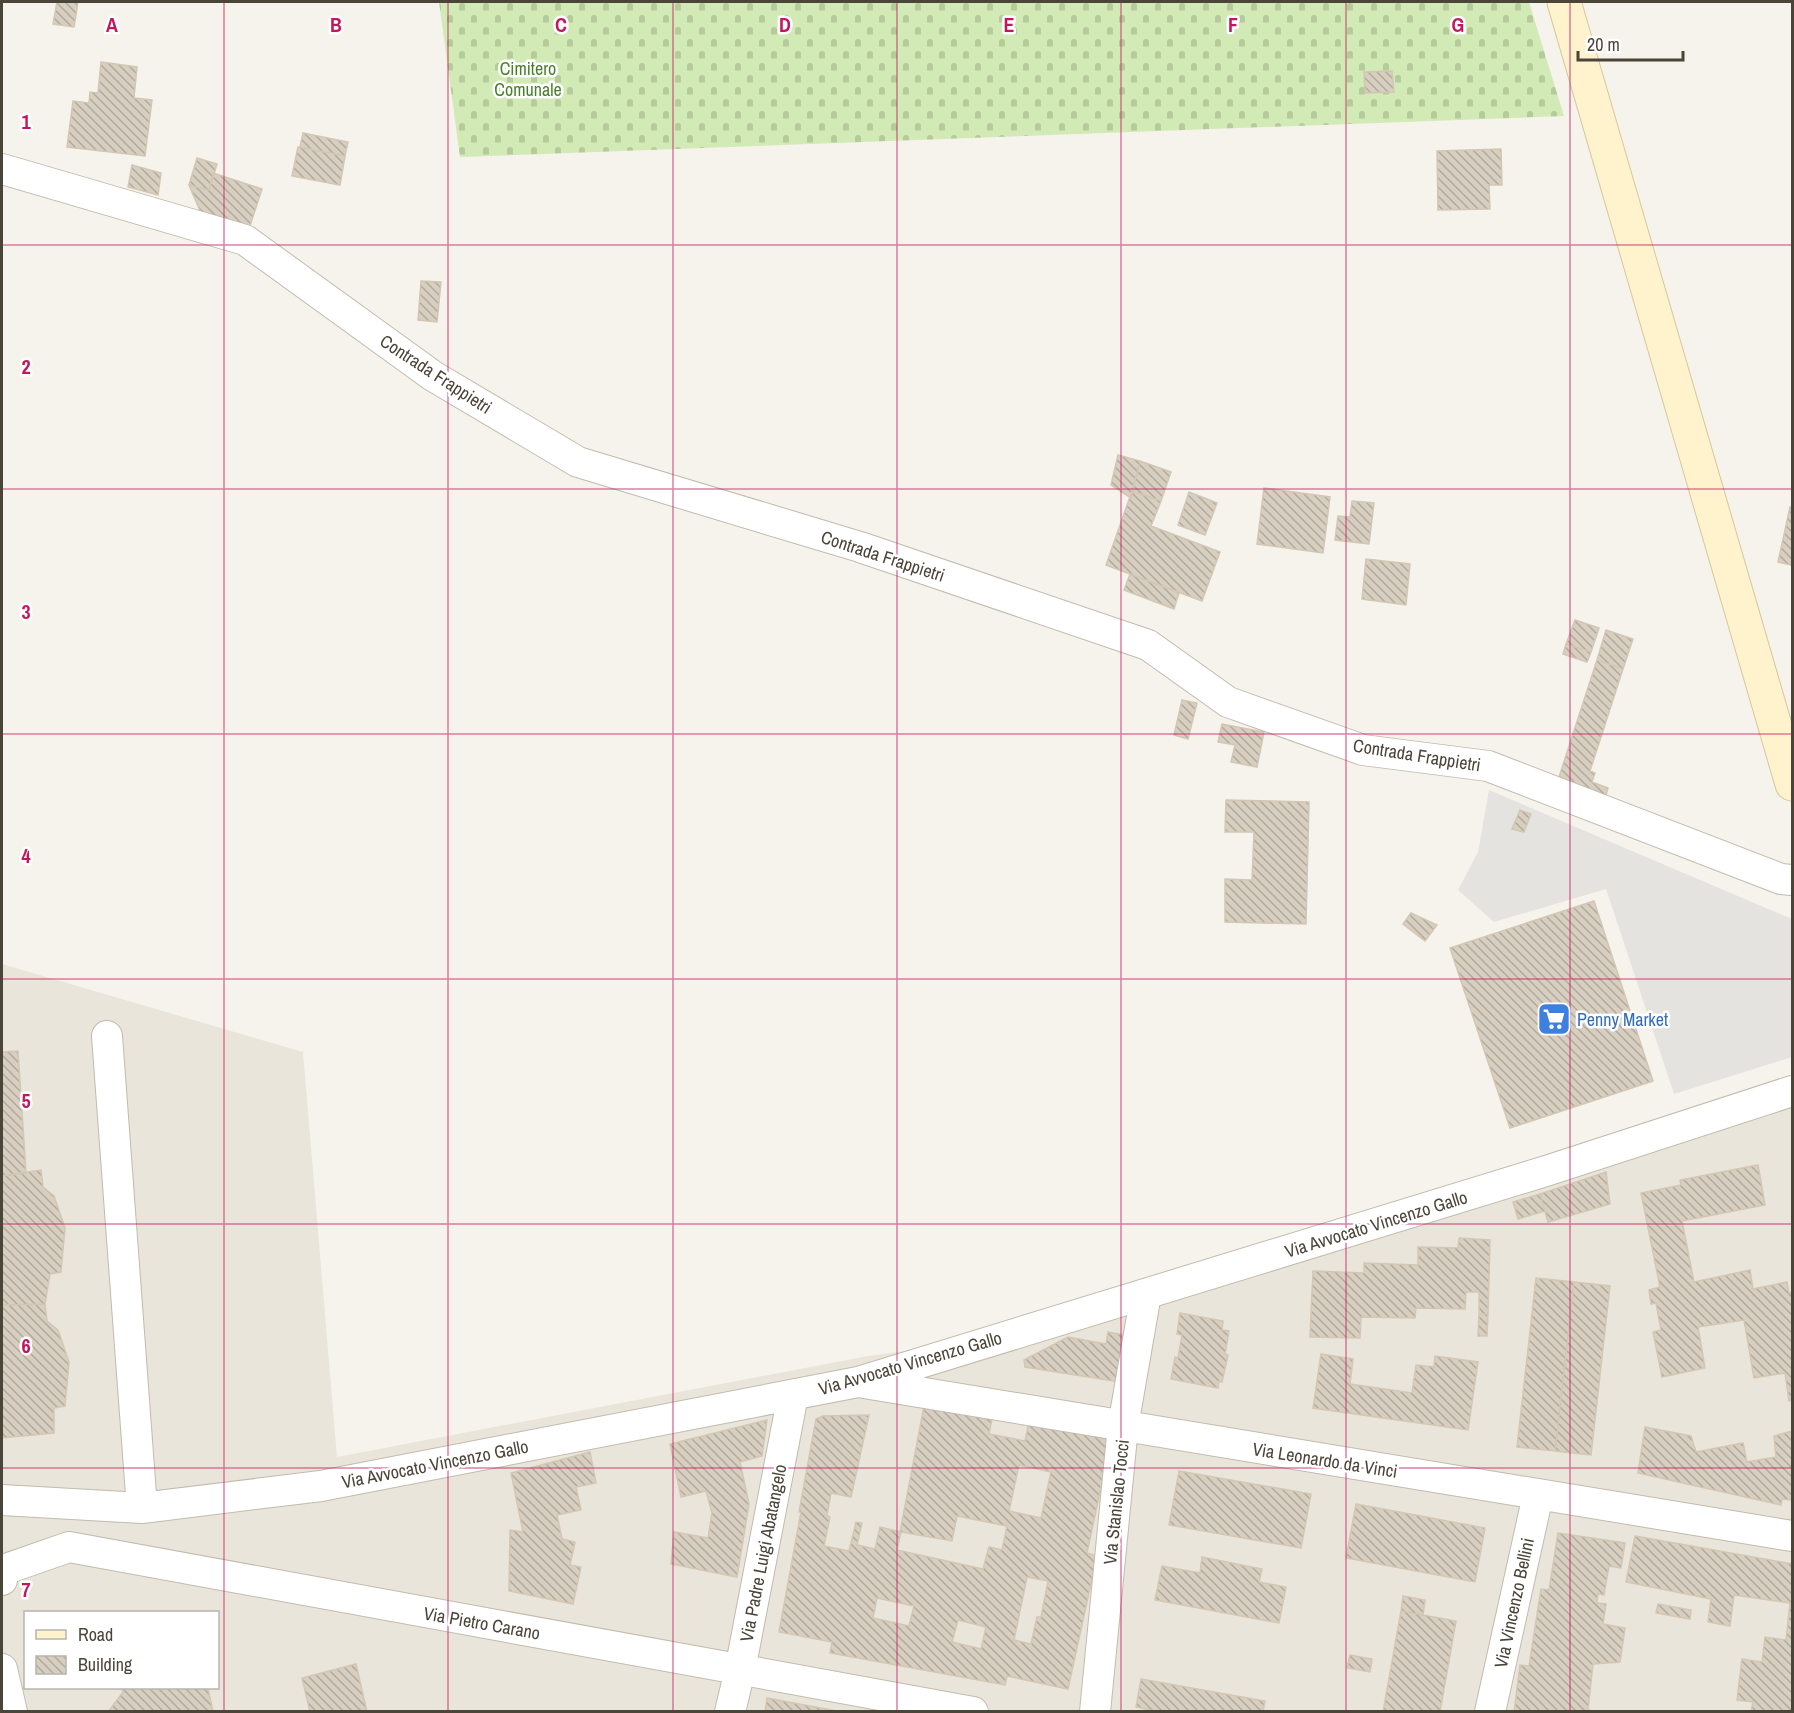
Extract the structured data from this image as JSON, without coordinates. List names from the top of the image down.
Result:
{
  "streets": {
    "street": [
      "Contrada Frappietri",
      "Via Avvocato Vincenzo Gallo",
      "Via Leonardo da Vinci",
      "Via Stanislao Tocci",
      "Via Padre Luigi Abatangelo",
      "Via Vincenzo Bellini",
      "Via Pietro Carano"
    ]
  },
  "crossings": [
    ["Via Avvocato Vincenzo Gallo", "Via Leonardo da Vinci"],
    ["Via Avvocato Vincenzo Gallo", "Via Stanislao Tocci"],
    ["Via Avvocato Vincenzo Gallo", "Via Padre Luigi Abatangelo"],
    ["Via Leonardo da Vinci", "Via Stanislao Tocci"],
    ["Via Leonardo da Vinci", "Via Vincenzo Bellini"],
    ["Via Padre Luigi Abatangelo", "Via Pietro Carano"]
  ],
  "parks": ["Cimitero Comunale"],
  "places": {
    "supermarket": ["Penny Market"]
  },
  "legend": ["Road", "Building"],
  "scale_bar": "20 m",
  "grid": {
    "columns": [
      "A",
      "B",
      "C",
      "D",
      "E",
      "F",
      "G"
    ],
    "rows": [
      "1",
      "2",
      "3",
      "4",
      "5",
      "6",
      "7"
    ]
  }
}
